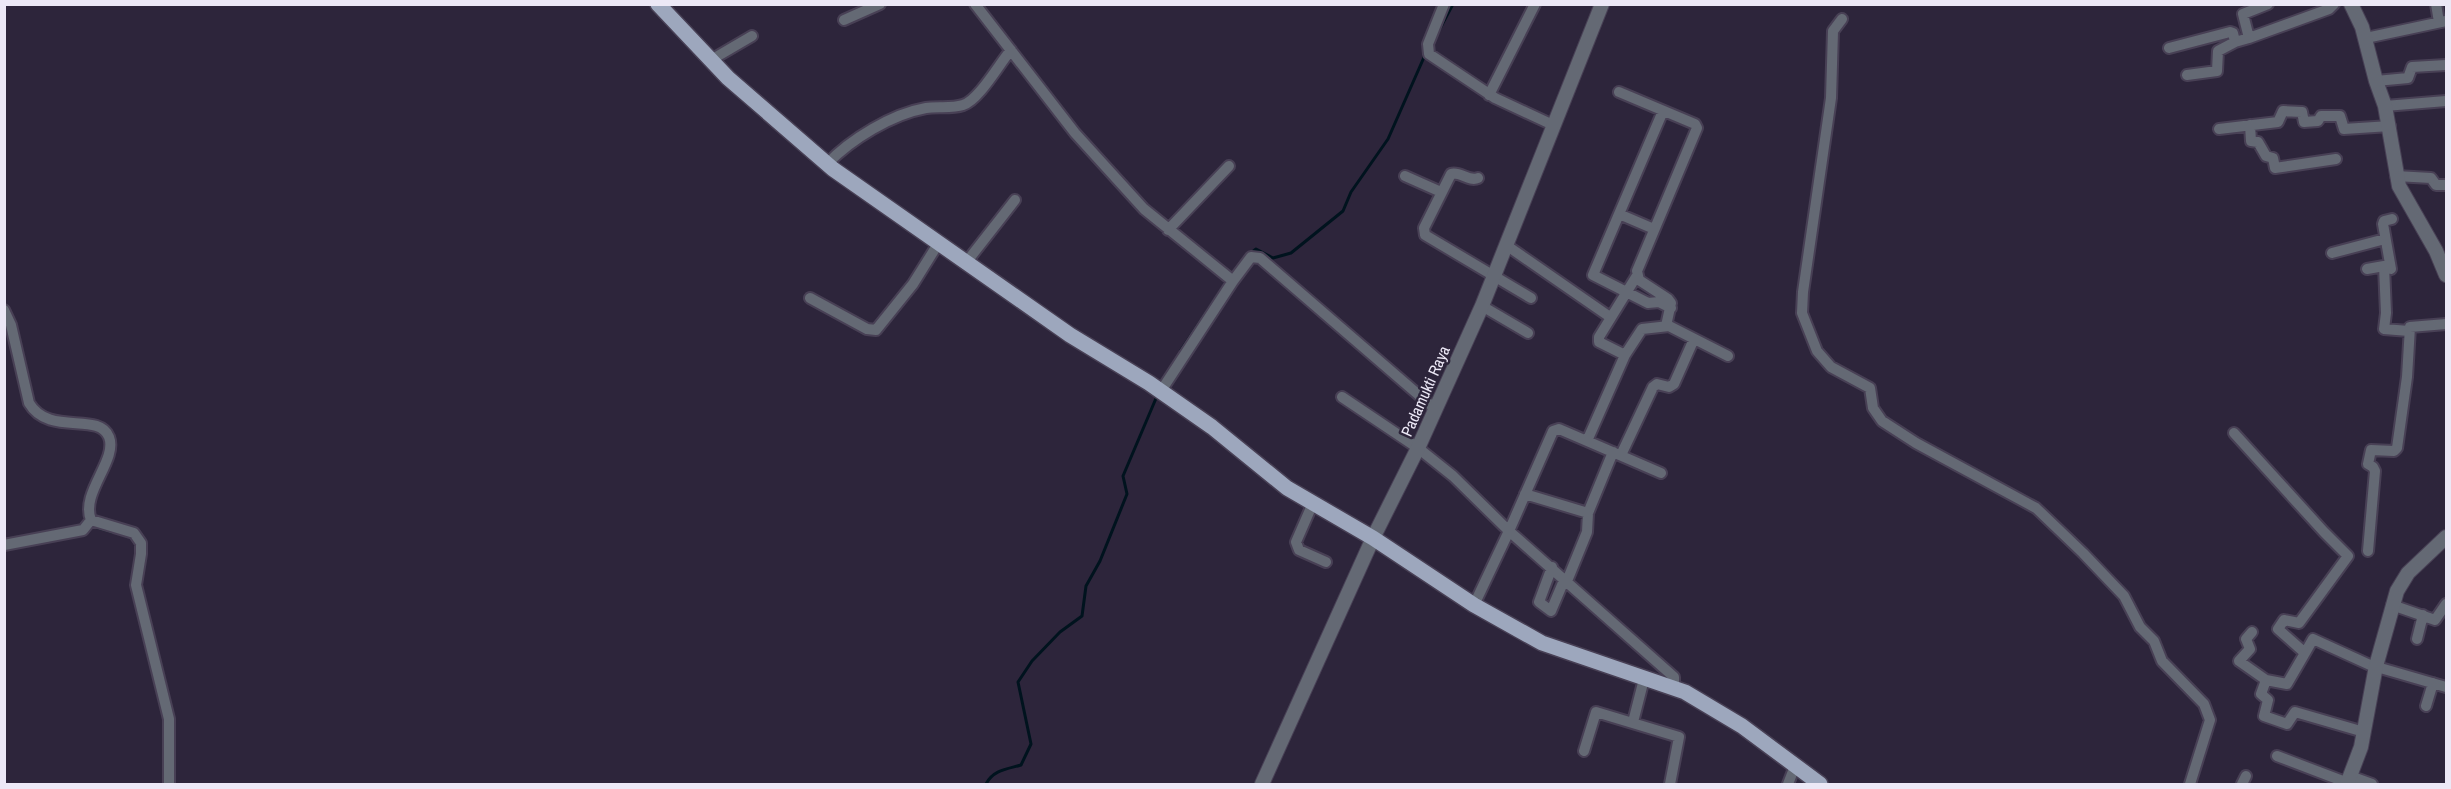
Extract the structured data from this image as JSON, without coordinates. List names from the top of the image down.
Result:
{
  "streets": {
    "street": ["Padamukti Raya"]
  }
}
